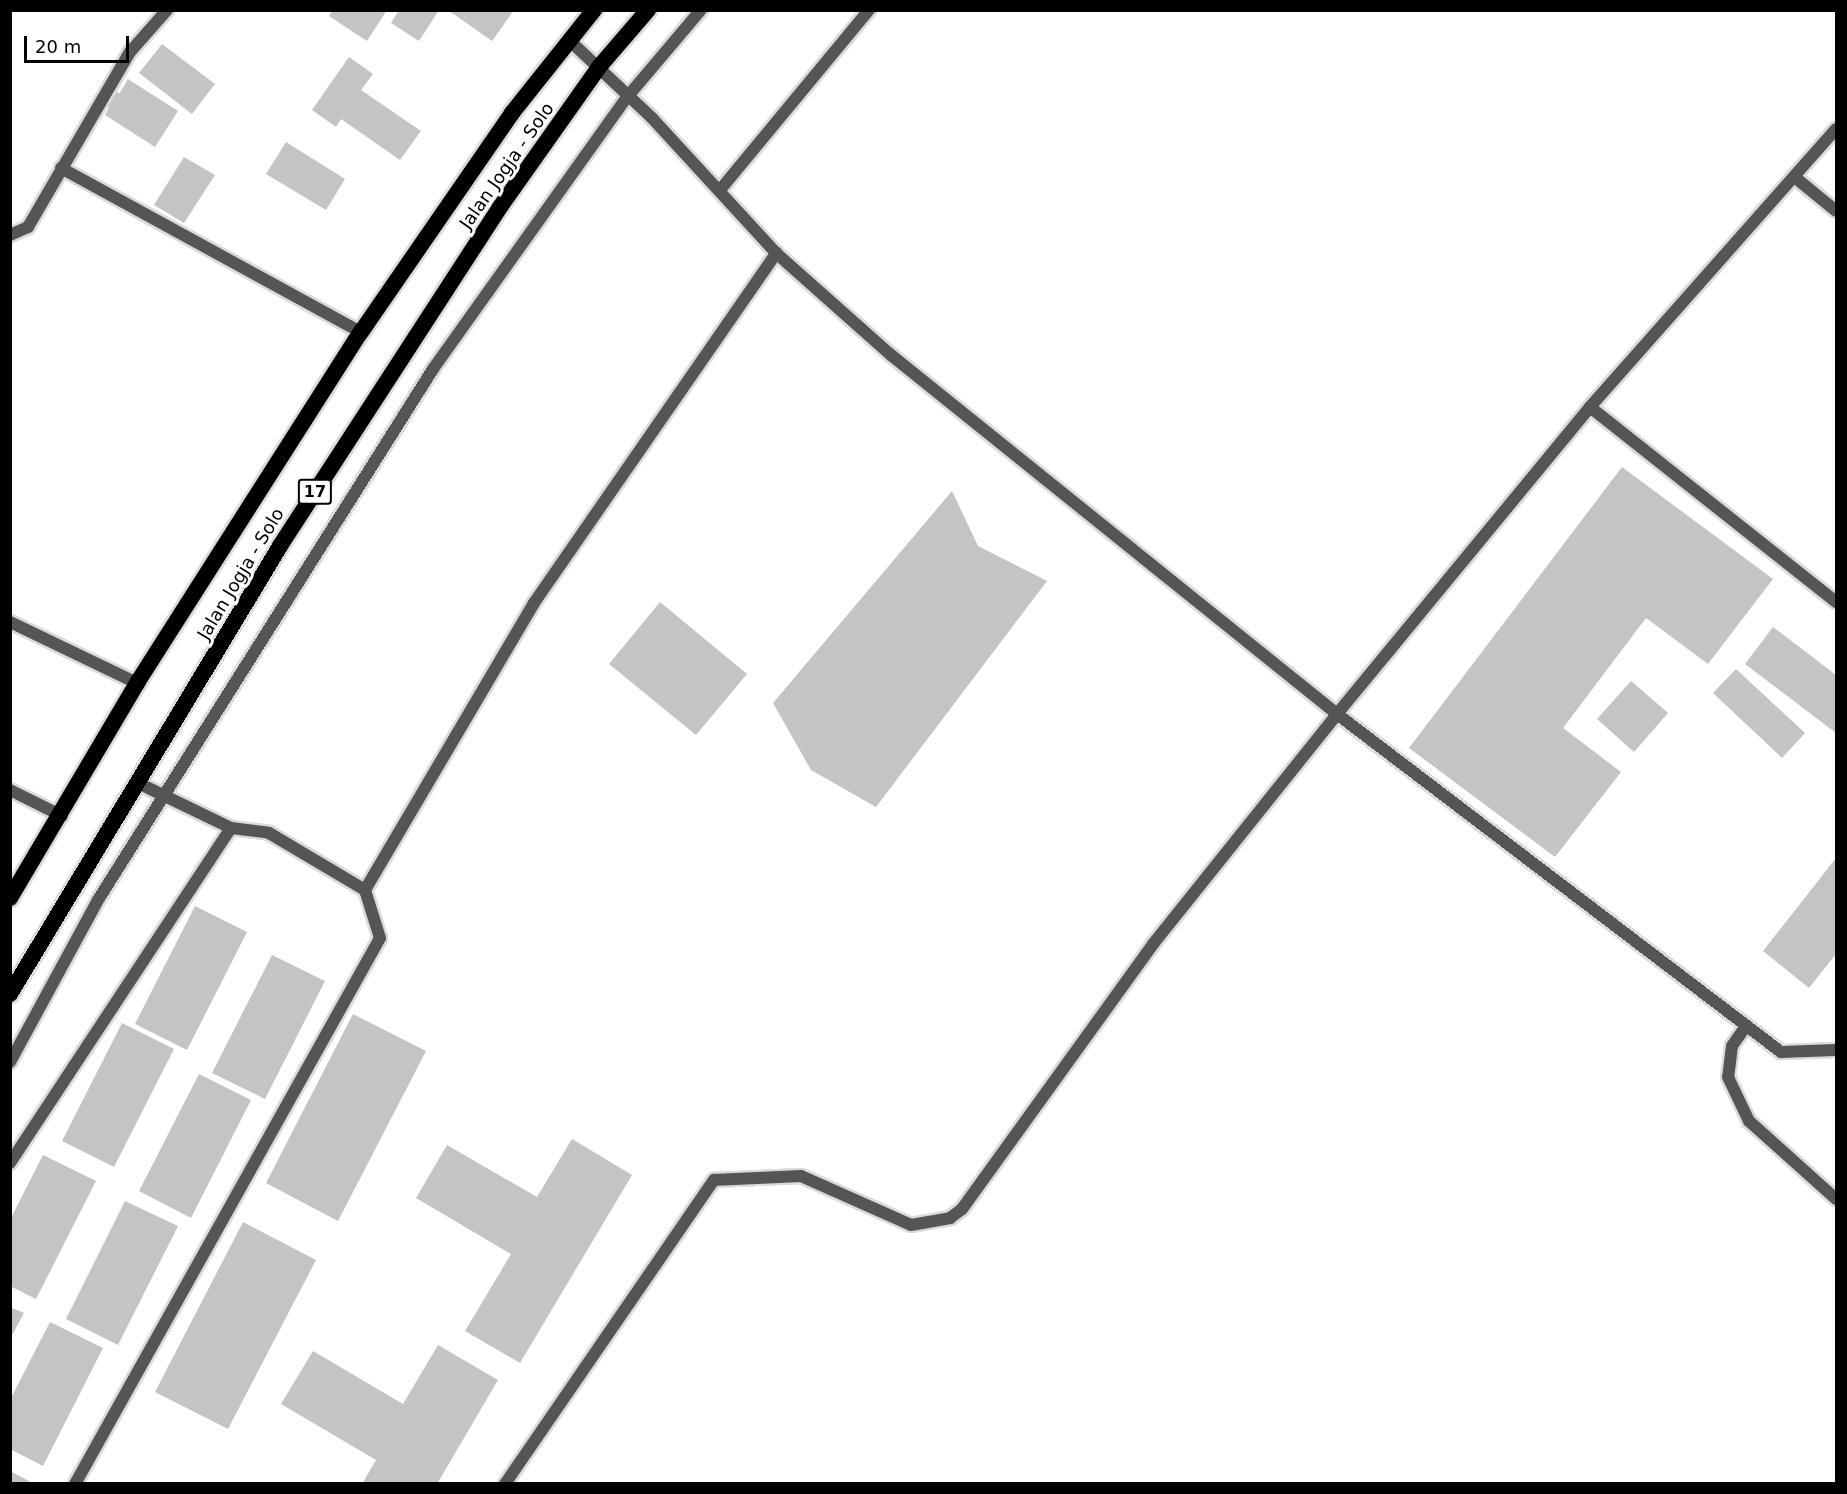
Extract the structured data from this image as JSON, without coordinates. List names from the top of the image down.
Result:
{
  "streets": {
    "highway": ["Jalan Jogja - Solo", "17"]
  },
  "scale_bar": "20 m"
}
